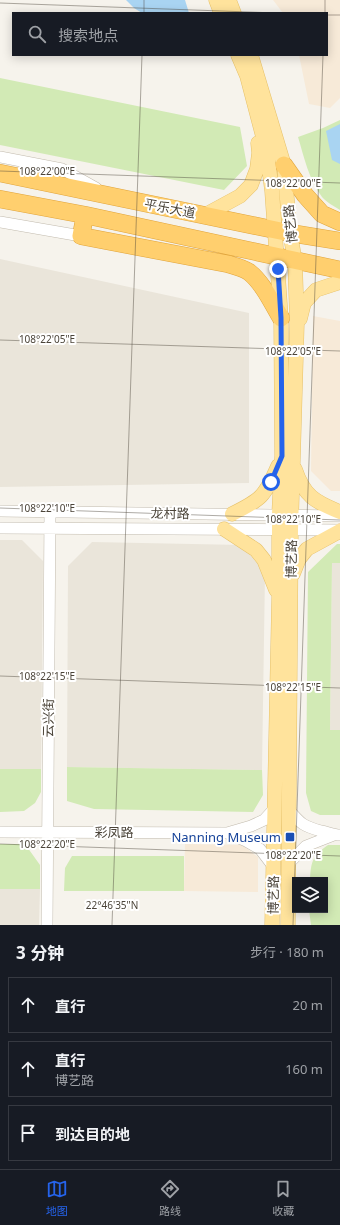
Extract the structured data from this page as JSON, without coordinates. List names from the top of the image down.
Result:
{
  "streets": {
    "highway": ["平乐大道"],
    "main road": ["博艺路"],
    "street": ["龙村路", "云兴街", "彩凤路"]
  },
  "crossings": [
    ["平乐大道", "博艺路"],
    ["博艺路", "龙村路"],
    ["博艺路", "彩凤路"],
    ["龙村路", "云兴街"],
    ["云兴街", "彩凤路"]
  ],
  "places": {
    "transit": ["Nanning Museum"]
  },
  "page": {
    "search": "搜索地点",
    "heading": ["3 分钟", "步行 · 180 m"],
    "list": [
      ["直行", "20 m"],
      ["直行", "博艺路", "160 m"],
      "到达目的地"
    ],
    "nav": ["地图", "路线", "收藏"]
  },
  "coordinates": [
    "108°22'00\"E",
    "108°22'05\"E",
    "108°22'10\"E",
    "108°22'15\"E",
    "108°22'20\"E",
    "22°46'35\"N"
  ]
}
